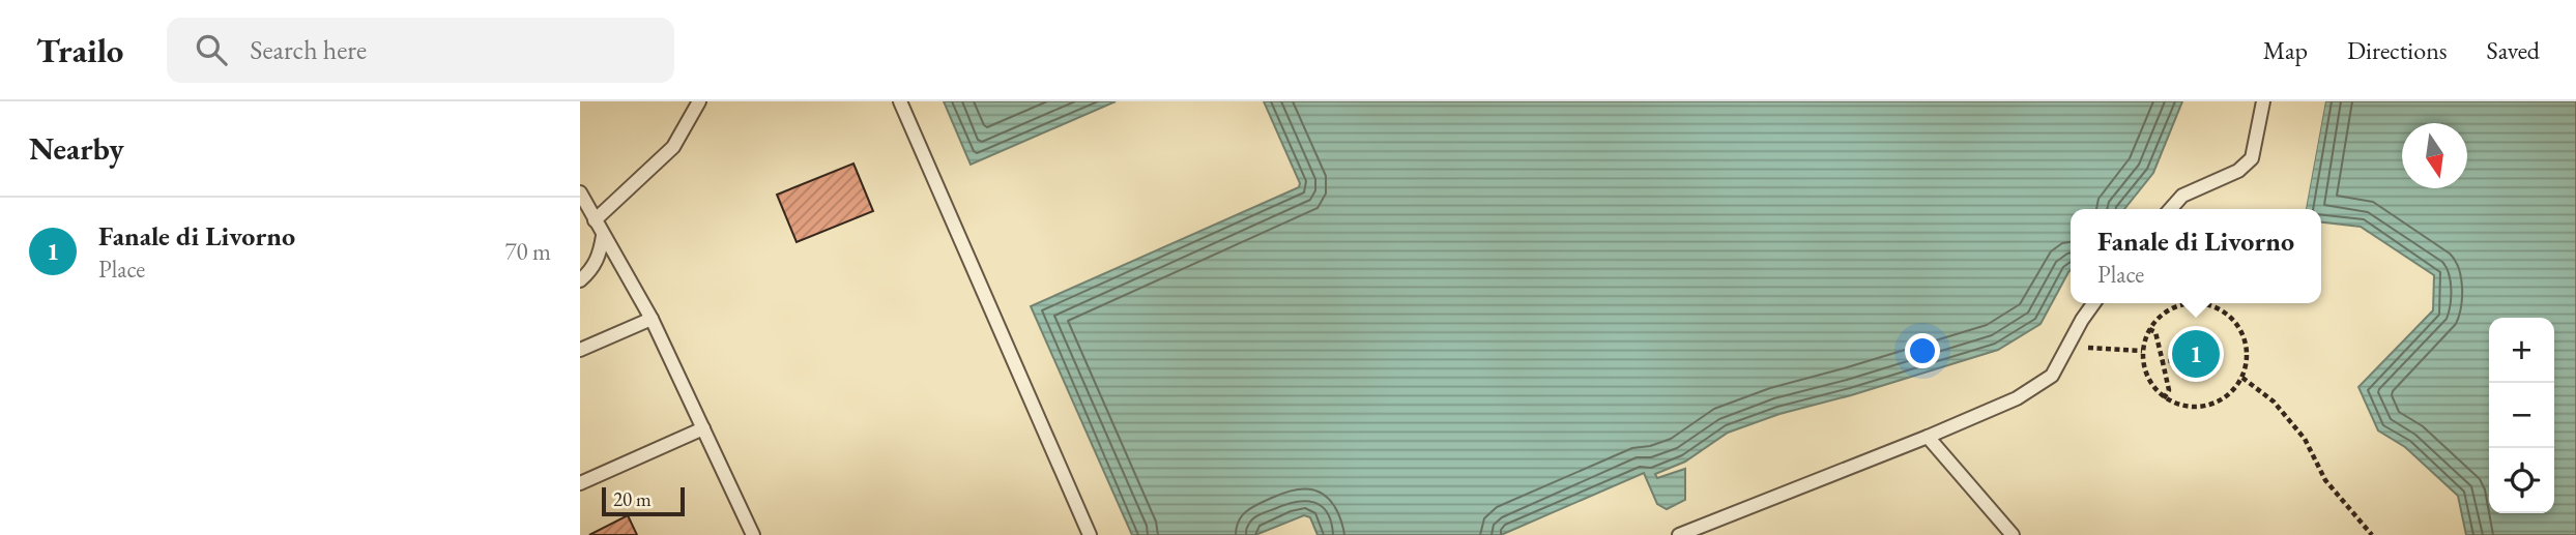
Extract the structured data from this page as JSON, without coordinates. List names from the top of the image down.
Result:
{
  "scale_bar": "20 m",
  "north": "bottom",
  "page": {
    "header": "Trailo",
    "search": "Search here",
    "nav": ["Map", "Directions", "Saved"],
    "heading": "Nearby",
    "list": [
      {
        "mark": "1",
        "name": "Fanale di Livorno",
        "note": "Place",
        "value": "70 m"
      }
    ],
    "popup": ["Fanale di Livorno", "Place"],
    "map_buttons": ["+", "−"],
    "pins": "1",
    "scale": "20 m"
  }
}
